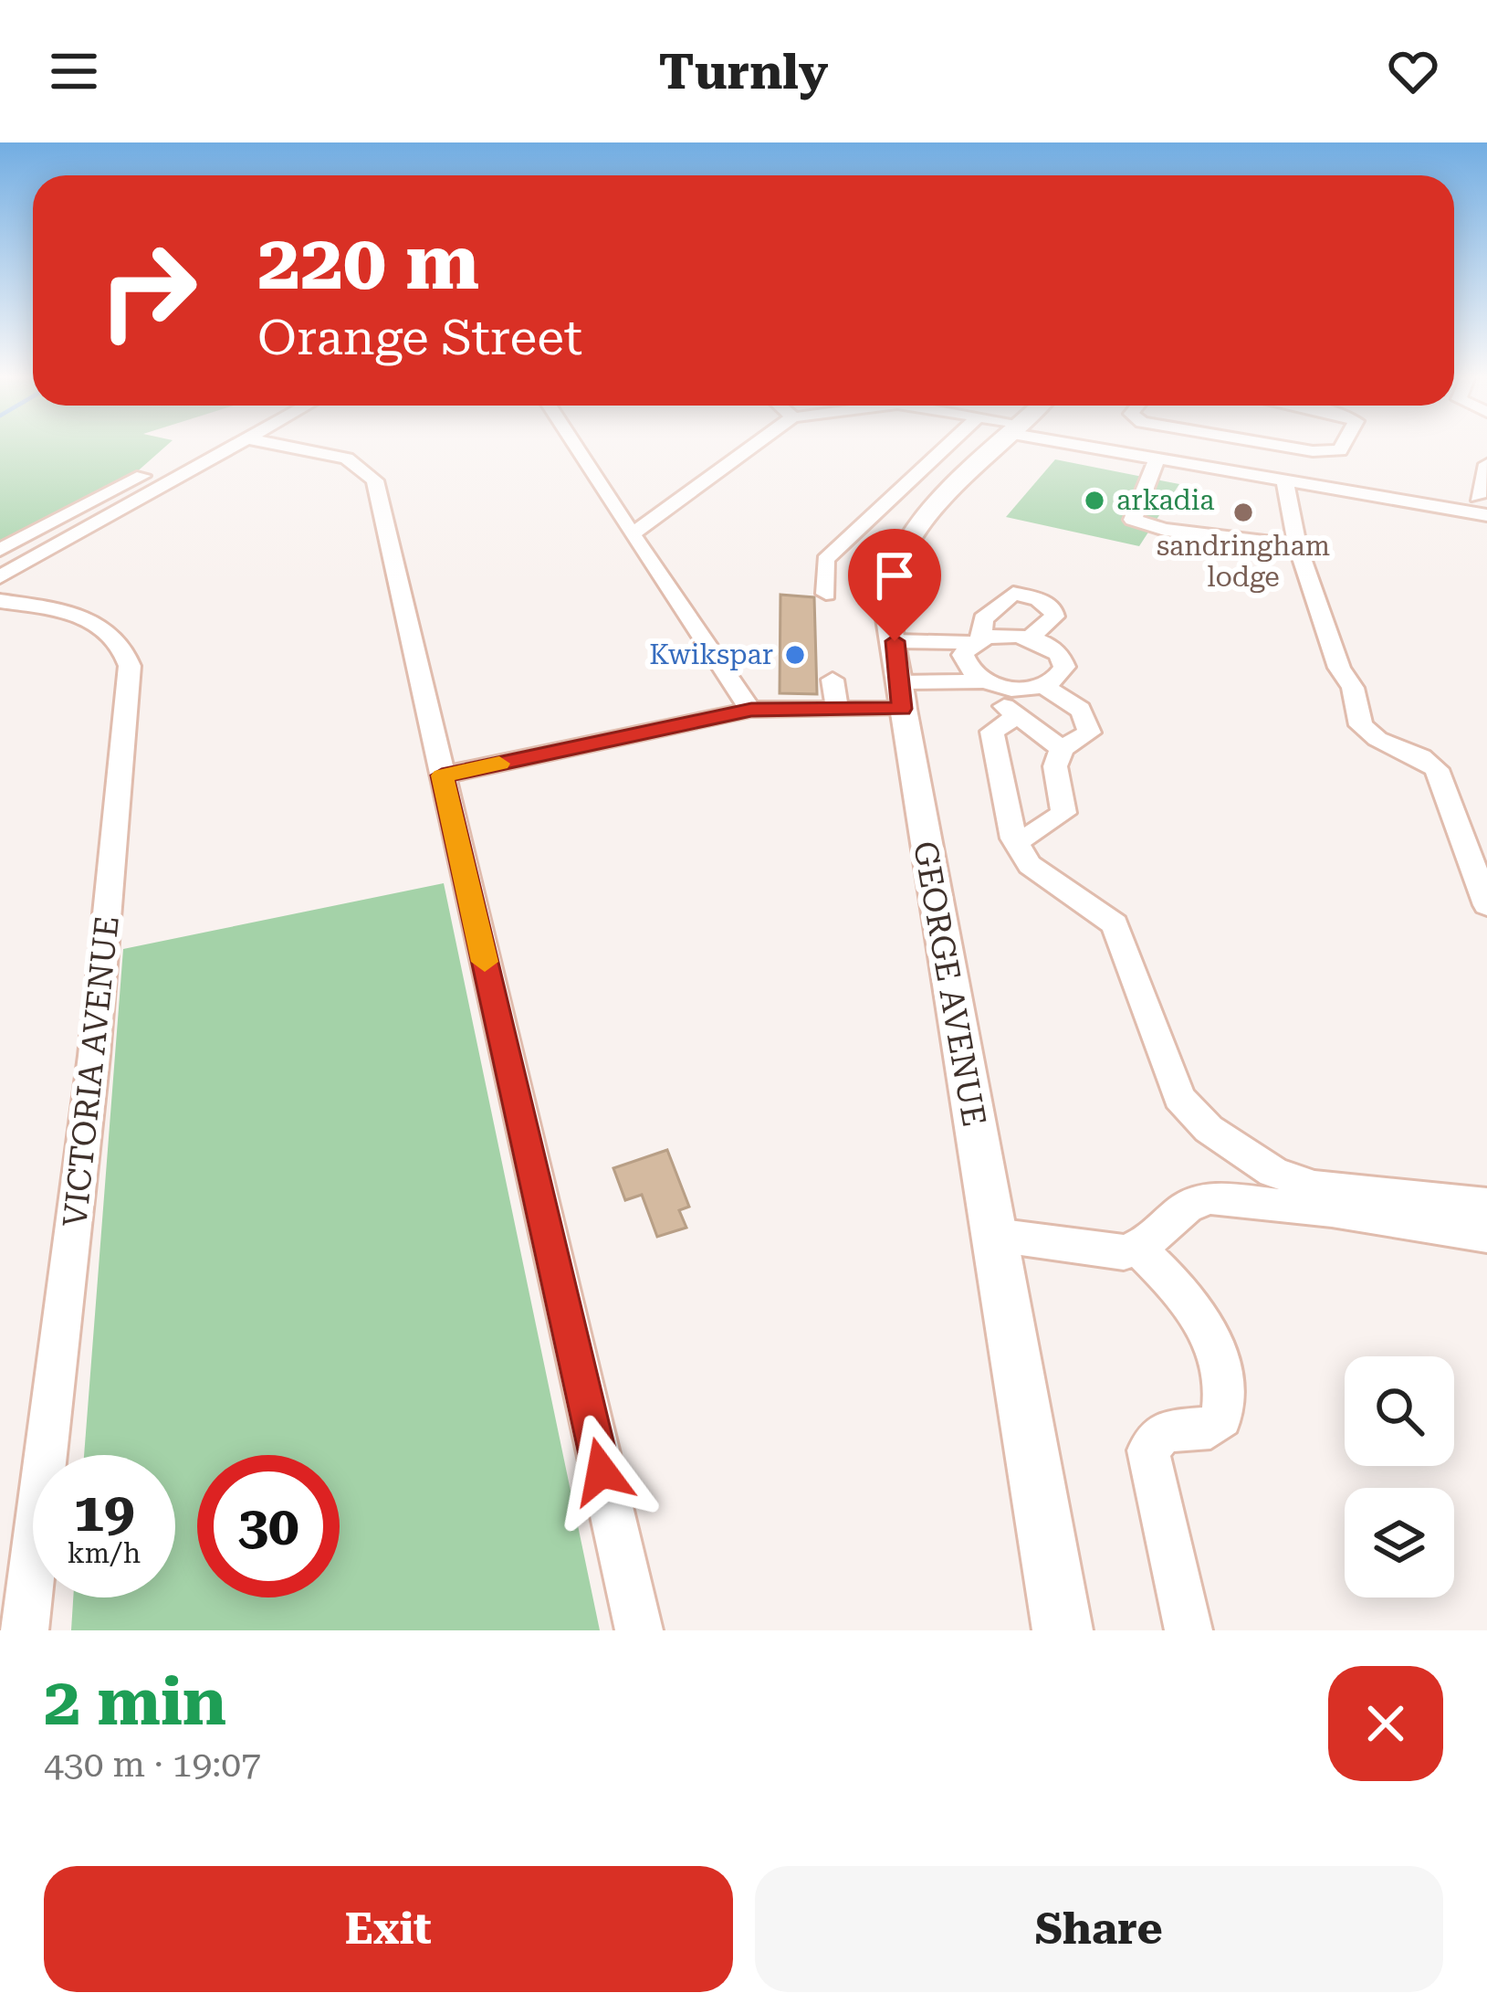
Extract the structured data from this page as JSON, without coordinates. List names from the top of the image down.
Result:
{
  "streets": {
    "main road": ["GEORGE AVENUE"],
    "street": ["VICTORIA AVENUE"]
  },
  "places": ["arkadia", "sandringham lodge", "Kwikspar"],
  "page": {
    "header": "Turnly",
    "turn": ["220 m", "Orange Street"],
    "speed": "19 km/h",
    "limit": "30",
    "heading": ["2 min", "430 m · 19:07"],
    "buttons": ["Exit", "Share"]
  }
}
